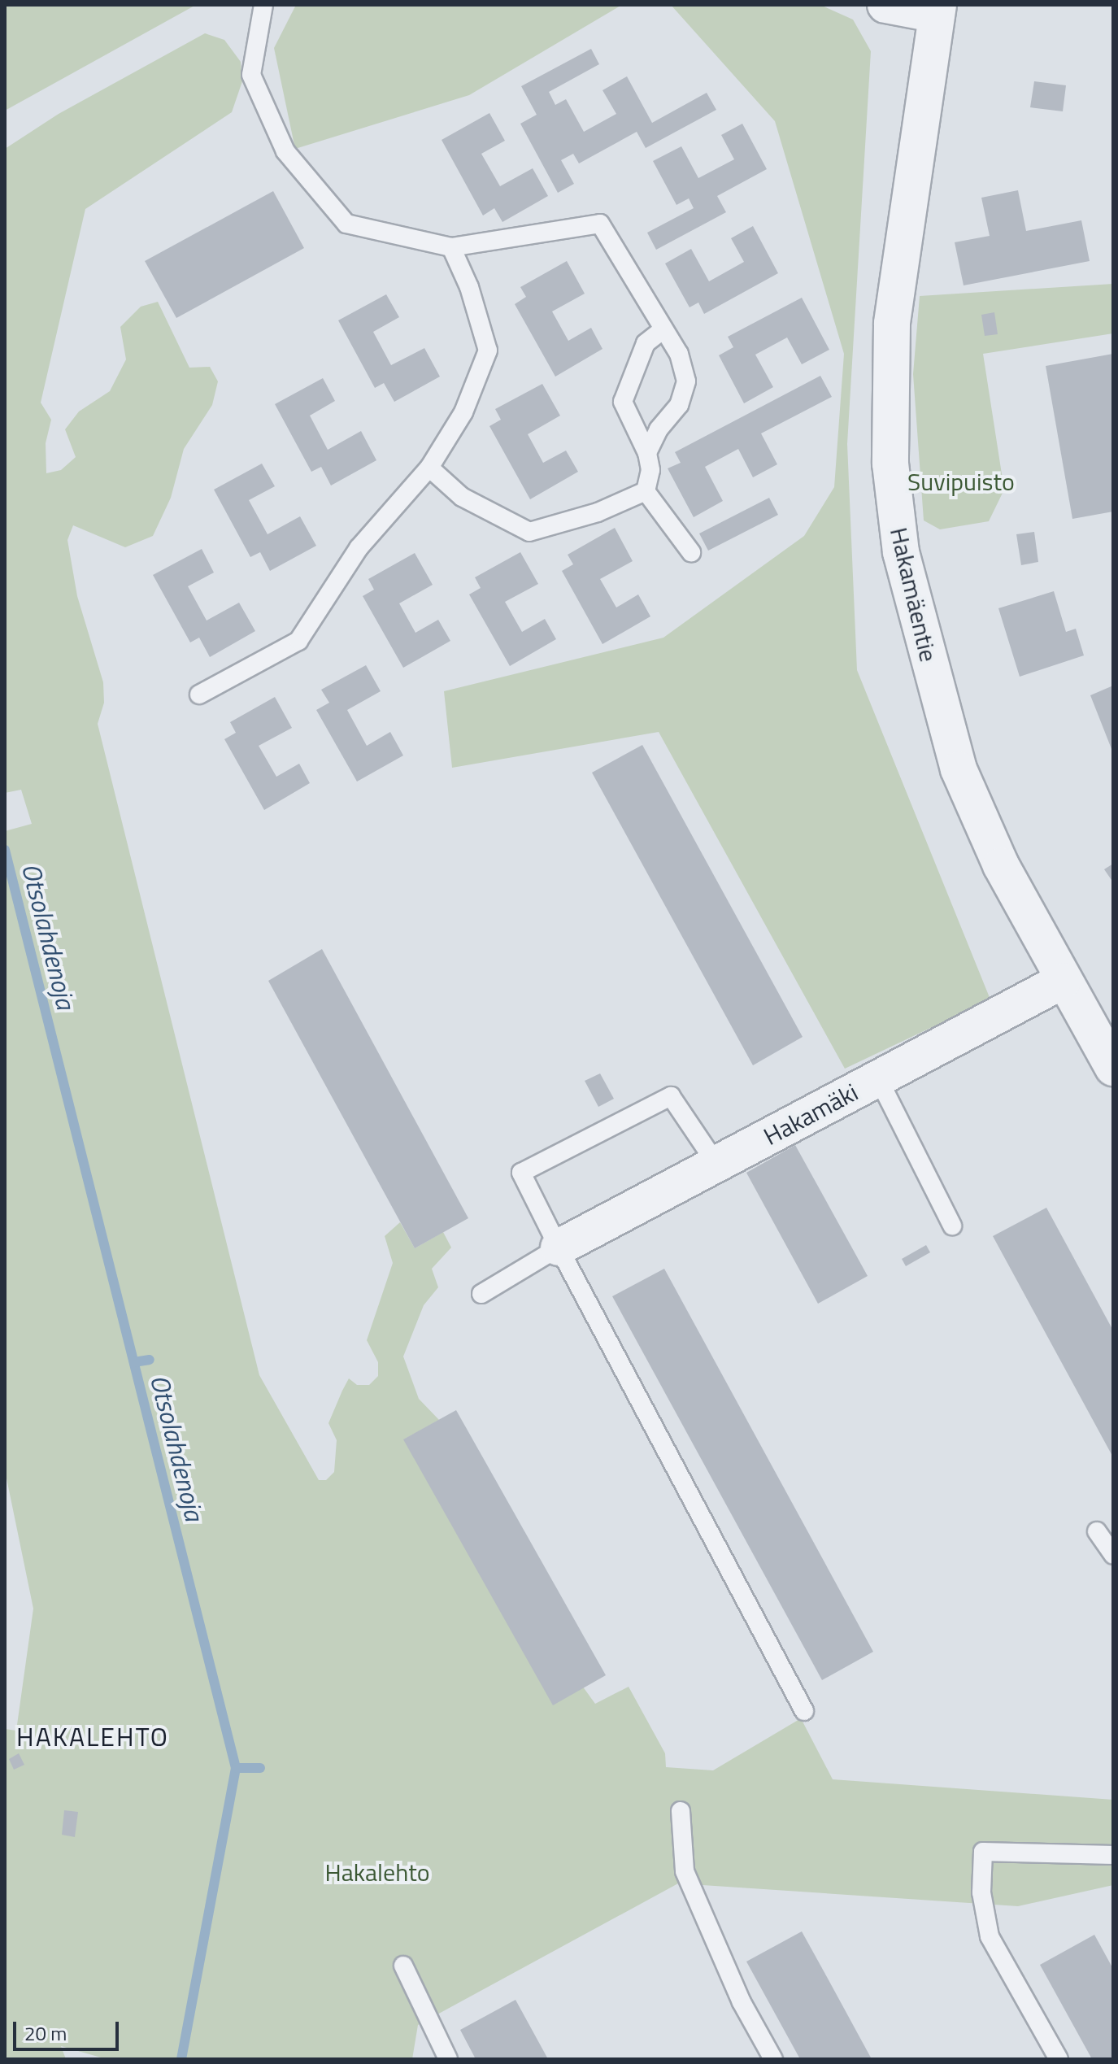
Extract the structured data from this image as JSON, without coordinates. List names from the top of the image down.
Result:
{
  "streets": {
    "street": ["Hakamäentie", "Hakamäki"]
  },
  "crossings": [
    ["Hakamäentie", "Hakamäki"]
  ],
  "districts": ["HAKALEHTO"],
  "water": ["Otsolahdenoja"],
  "parks": ["Suvipuisto", "Hakalehto"],
  "scale_bar": "20 m"
}
